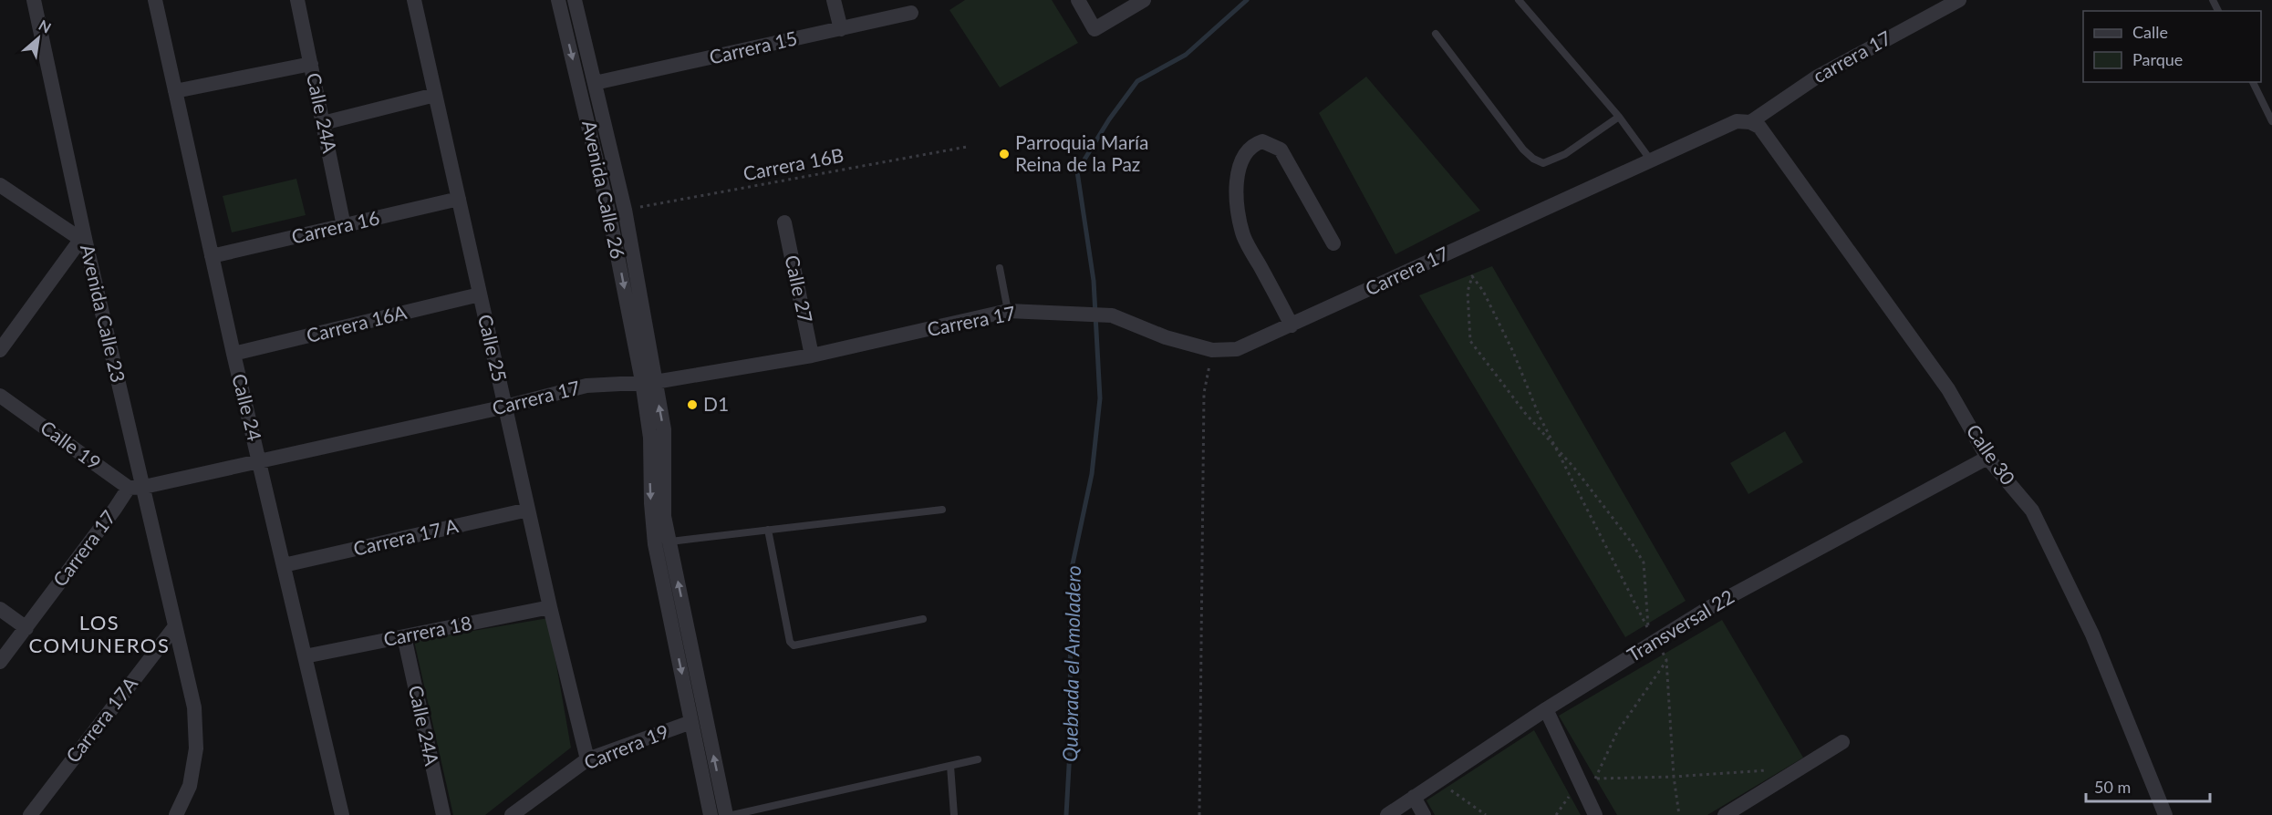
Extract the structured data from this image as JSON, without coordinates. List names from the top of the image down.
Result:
{
  "streets": {
    "street": [
      "Carrera 15",
      "carrera 17",
      "Calle 24A",
      "Avenida Calle 26",
      "Carrera 16",
      "Carrera 17",
      "Calle 27",
      "Avenida Calle 23",
      "Carrera 16A",
      "Calle 25",
      "Calle 24",
      "Calle 19",
      "Calle 30",
      "Carrera 17 A",
      "Transversal 22",
      "Carrera 18",
      "Carrera 17A",
      "Carrera 19"
    ],
    "path": ["Carrera 16B"]
  },
  "crossings": [
    ["Carrera 15", "Avenida Calle 26"],
    ["carrera 17", "Carrera 17"],
    ["carrera 17", "Calle 30"],
    ["Calle 24A", "Carrera 16"],
    ["Calle 24A", "Carrera 18"],
    ["Carrera 16B", "Avenida Calle 26"],
    ["Avenida Calle 26", "Carrera 17"],
    ["Carrera 16", "Calle 25"],
    ["Carrera 16", "Calle 24"],
    ["Carrera 17", "Calle 27"],
    ["Carrera 17", "Avenida Calle 23"],
    ["Carrera 17", "Calle 25"],
    ["Carrera 17", "Calle 24"],
    ["Carrera 17", "Calle 19"],
    ["Carrera 17", "Calle 30"],
    ["Avenida Calle 23", "Calle 19"],
    ["Avenida Calle 23", "Carrera 17A"],
    ["Carrera 16A", "Calle 25"],
    ["Carrera 16A", "Calle 24"],
    ["Calle 25", "Carrera 17 A"],
    ["Calle 25", "Carrera 18"],
    ["Calle 25", "Carrera 19"],
    ["Calle 24", "Carrera 17 A"],
    ["Calle 24", "Carrera 18"],
    ["Calle 30", "Transversal 22"]
  ],
  "districts": ["LOS COMUNEROS"],
  "water": ["Quebrada el Amoladero"],
  "places": ["Parroquia María Reina de la Paz", "D1"],
  "legend": ["Calle", "Parque"],
  "scale_bar": "50 m",
  "north": "top right"
}
